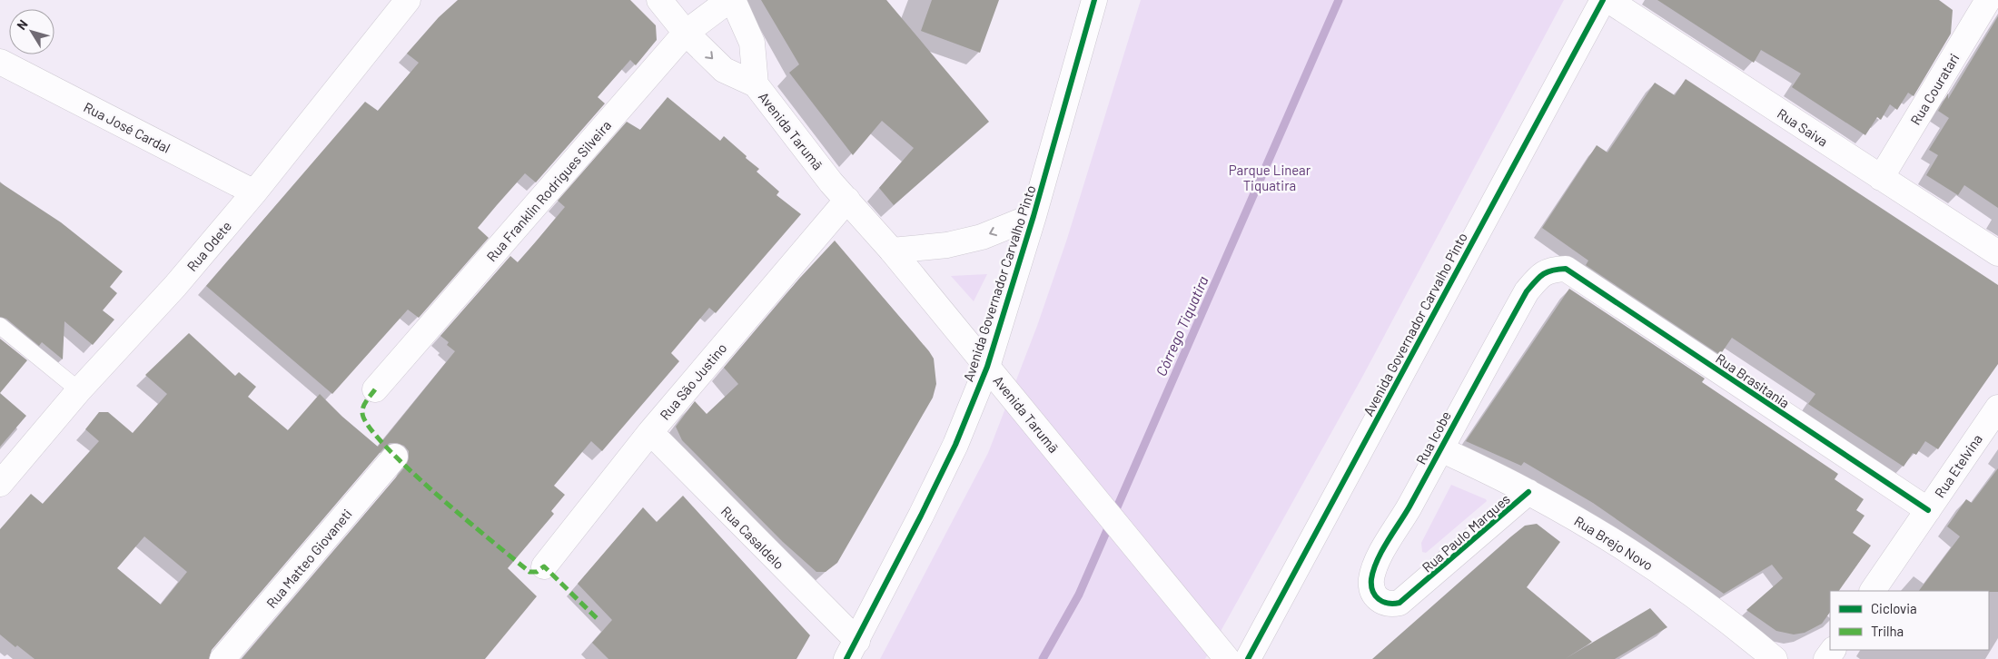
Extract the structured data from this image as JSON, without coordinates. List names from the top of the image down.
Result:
{
  "streets": {
    "street": [
      "Rua Couratari",
      "Rua José Cardal",
      "Rua Saiva",
      "Avenida Tarumã",
      "Rua Franklin Rodrigues Silveira",
      "Rua Odete",
      "Avenida Governador Carvalho Pinto",
      "Rua Brasitania",
      "Rua São Justino",
      "Rua Icobe",
      "Rua Etelvina",
      "Rua Paulo Marques",
      "Rua Casaldelo",
      "Rua Brejo Novo",
      "Rua Matteo Giovaneti"
    ]
  },
  "crossings": [
    ["Rua Couratari", "Rua Saiva"],
    ["Rua José Cardal", "Rua Odete"],
    ["Avenida Tarumã", "Rua Franklin Rodrigues Silveira"],
    ["Avenida Tarumã", "Avenida Governador Carvalho Pinto"],
    ["Avenida Tarumã", "Rua São Justino"],
    ["Avenida Governador Carvalho Pinto", "Rua Casaldelo"],
    ["Rua Brasitania", "Rua Icobe"],
    ["Rua Brasitania", "Rua Etelvina"],
    ["Rua São Justino", "Rua Casaldelo"],
    ["Rua Icobe", "Rua Paulo Marques"],
    ["Rua Icobe", "Rua Brejo Novo"],
    ["Rua Paulo Marques", "Rua Brejo Novo"]
  ],
  "water": ["Córrego Tiquatira"],
  "parks": ["Parque Linear Tiquatira"],
  "legend": ["Ciclovia", "Trilha"],
  "north": "top left"
}
